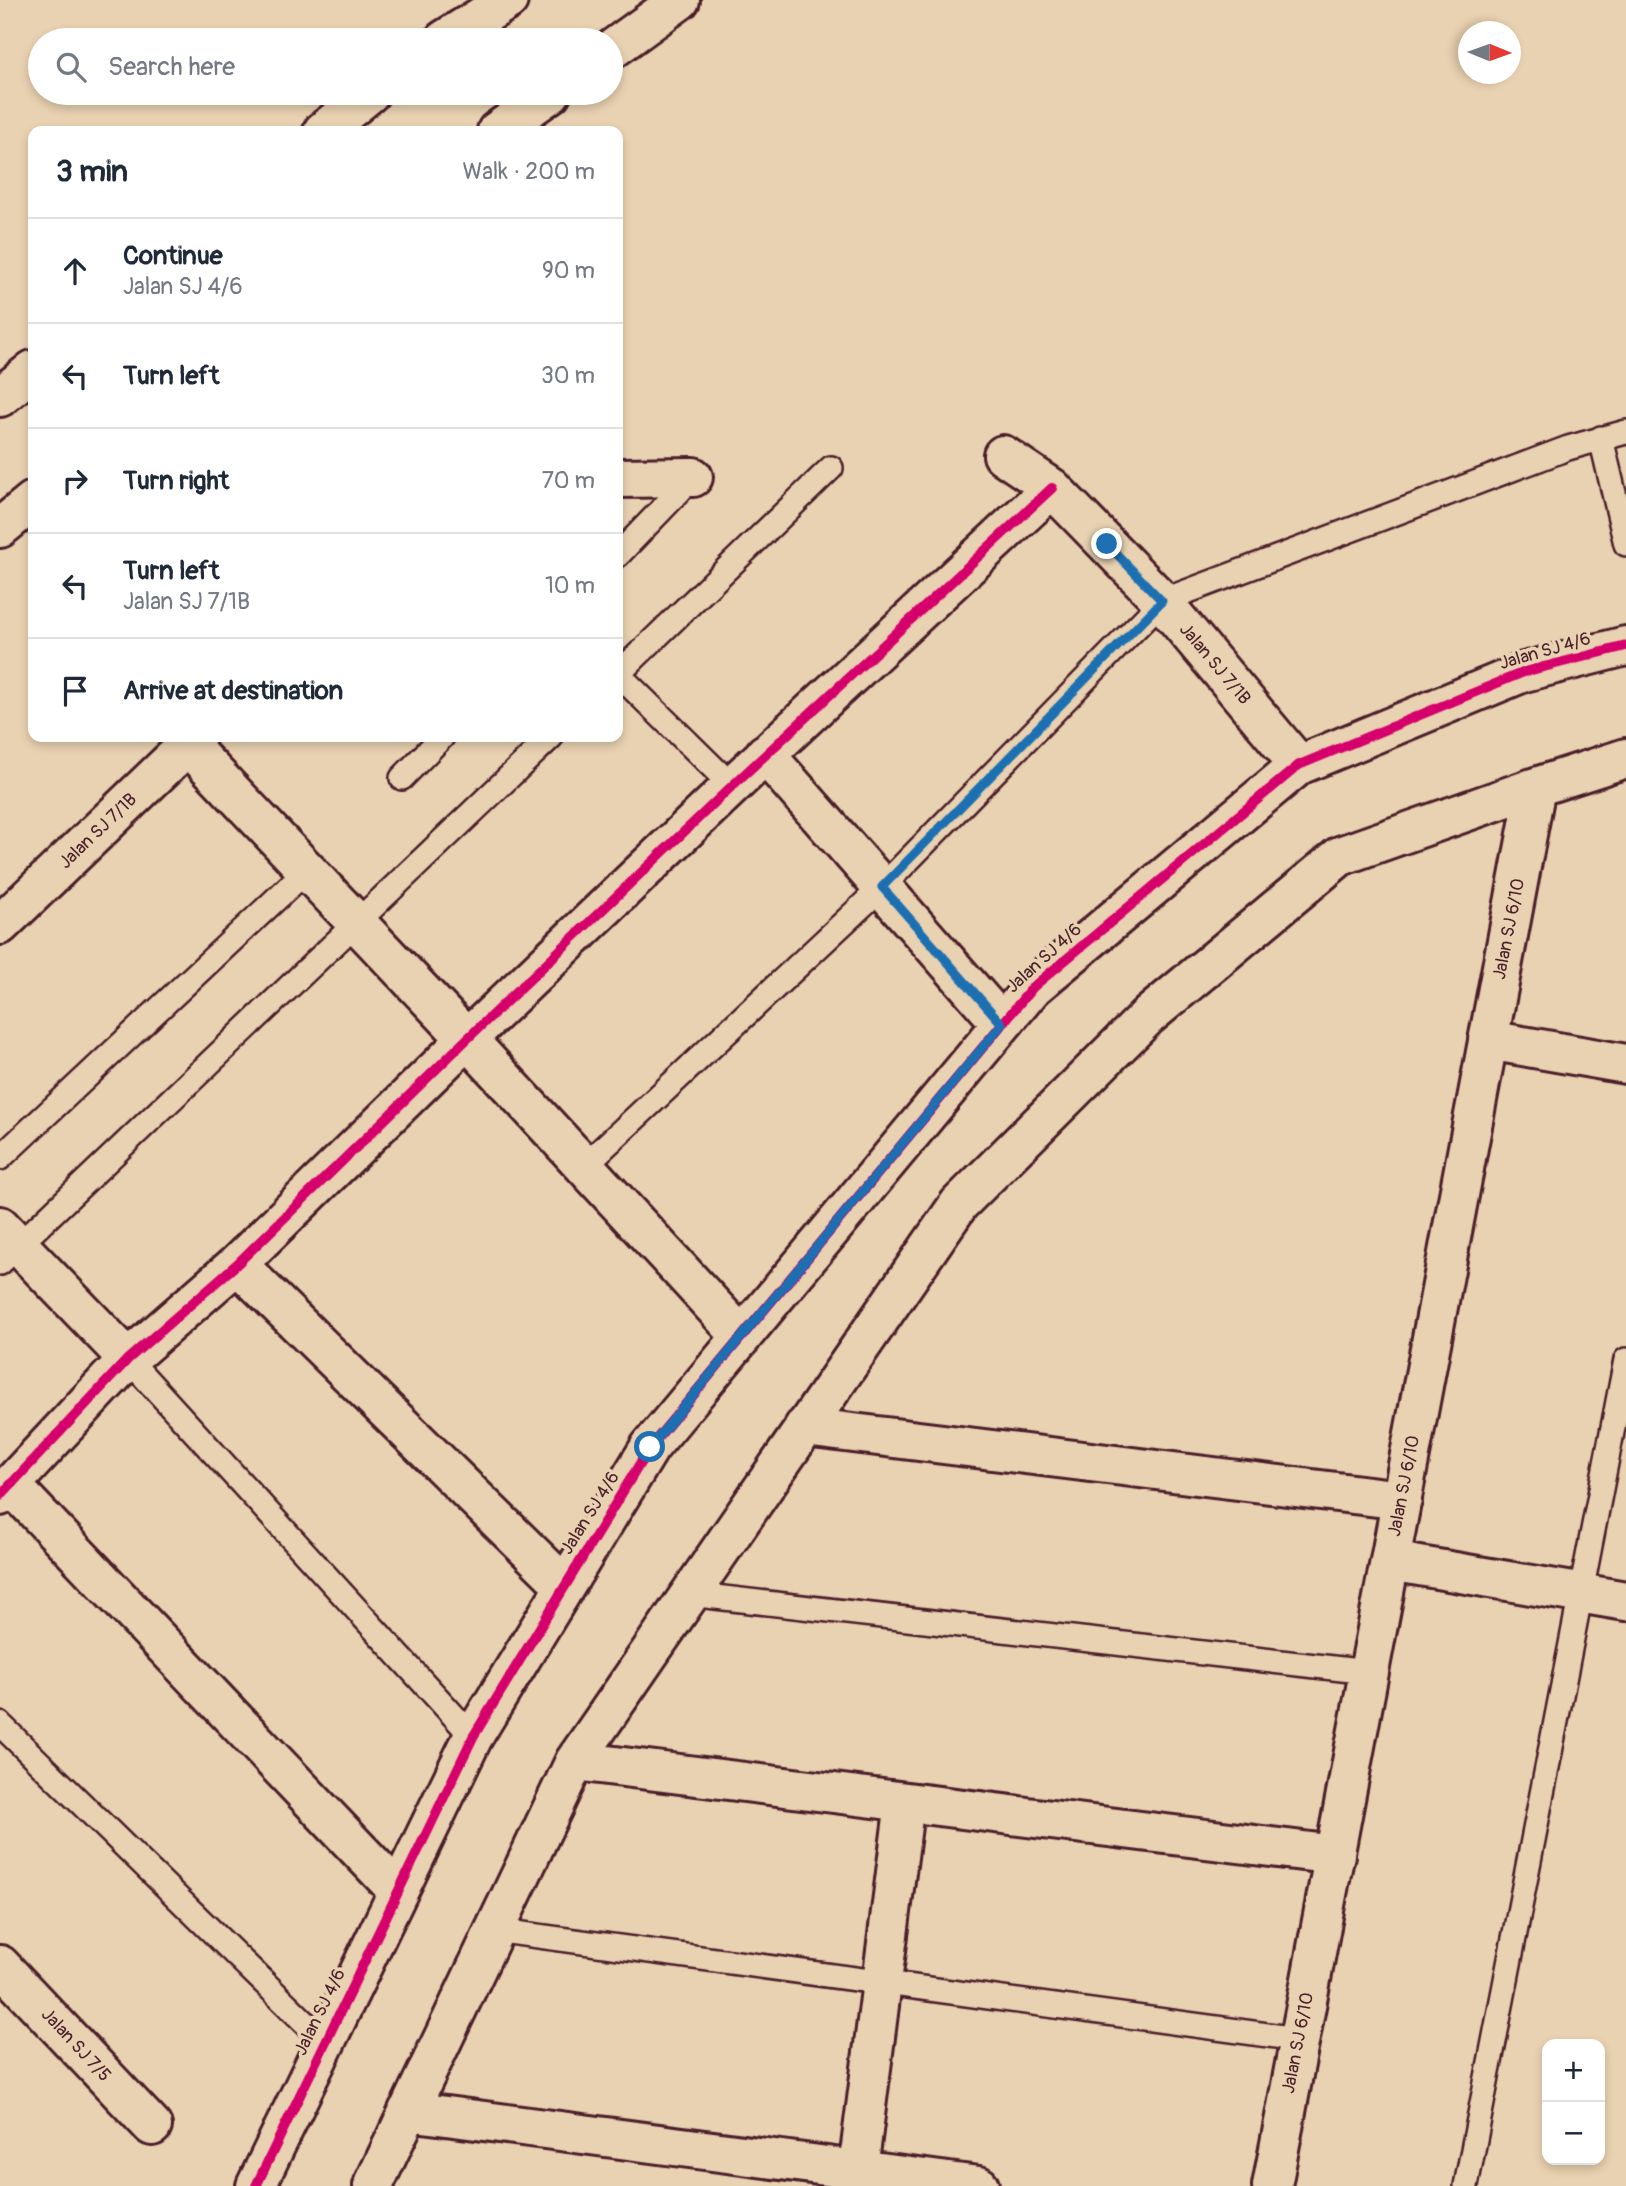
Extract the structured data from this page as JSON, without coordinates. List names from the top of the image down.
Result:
{
  "streets": {
    "main road": [
      "Jalan SJ 4/6",
      "Jalan SJ 7/1B",
      "Jalan SJ 6/10",
      "Jalan SJ 7/5"
    ]
  },
  "crossings": [
    ["Jalan SJ 4/6", "Jalan SJ 7/1B"]
  ],
  "north": "right",
  "page": {
    "search": "Search here",
    "heading": ["3 min", "Walk · 200 m"],
    "list": [
      ["Continue", "Jalan SJ 4/6", "90 m"],
      ["Turn left", "30 m"],
      ["Turn right", "70 m"],
      ["Turn left", "Jalan SJ 7/1B", "10 m"],
      "Arrive at destination"
    ],
    "map_buttons": ["+", "−"]
  }
}
